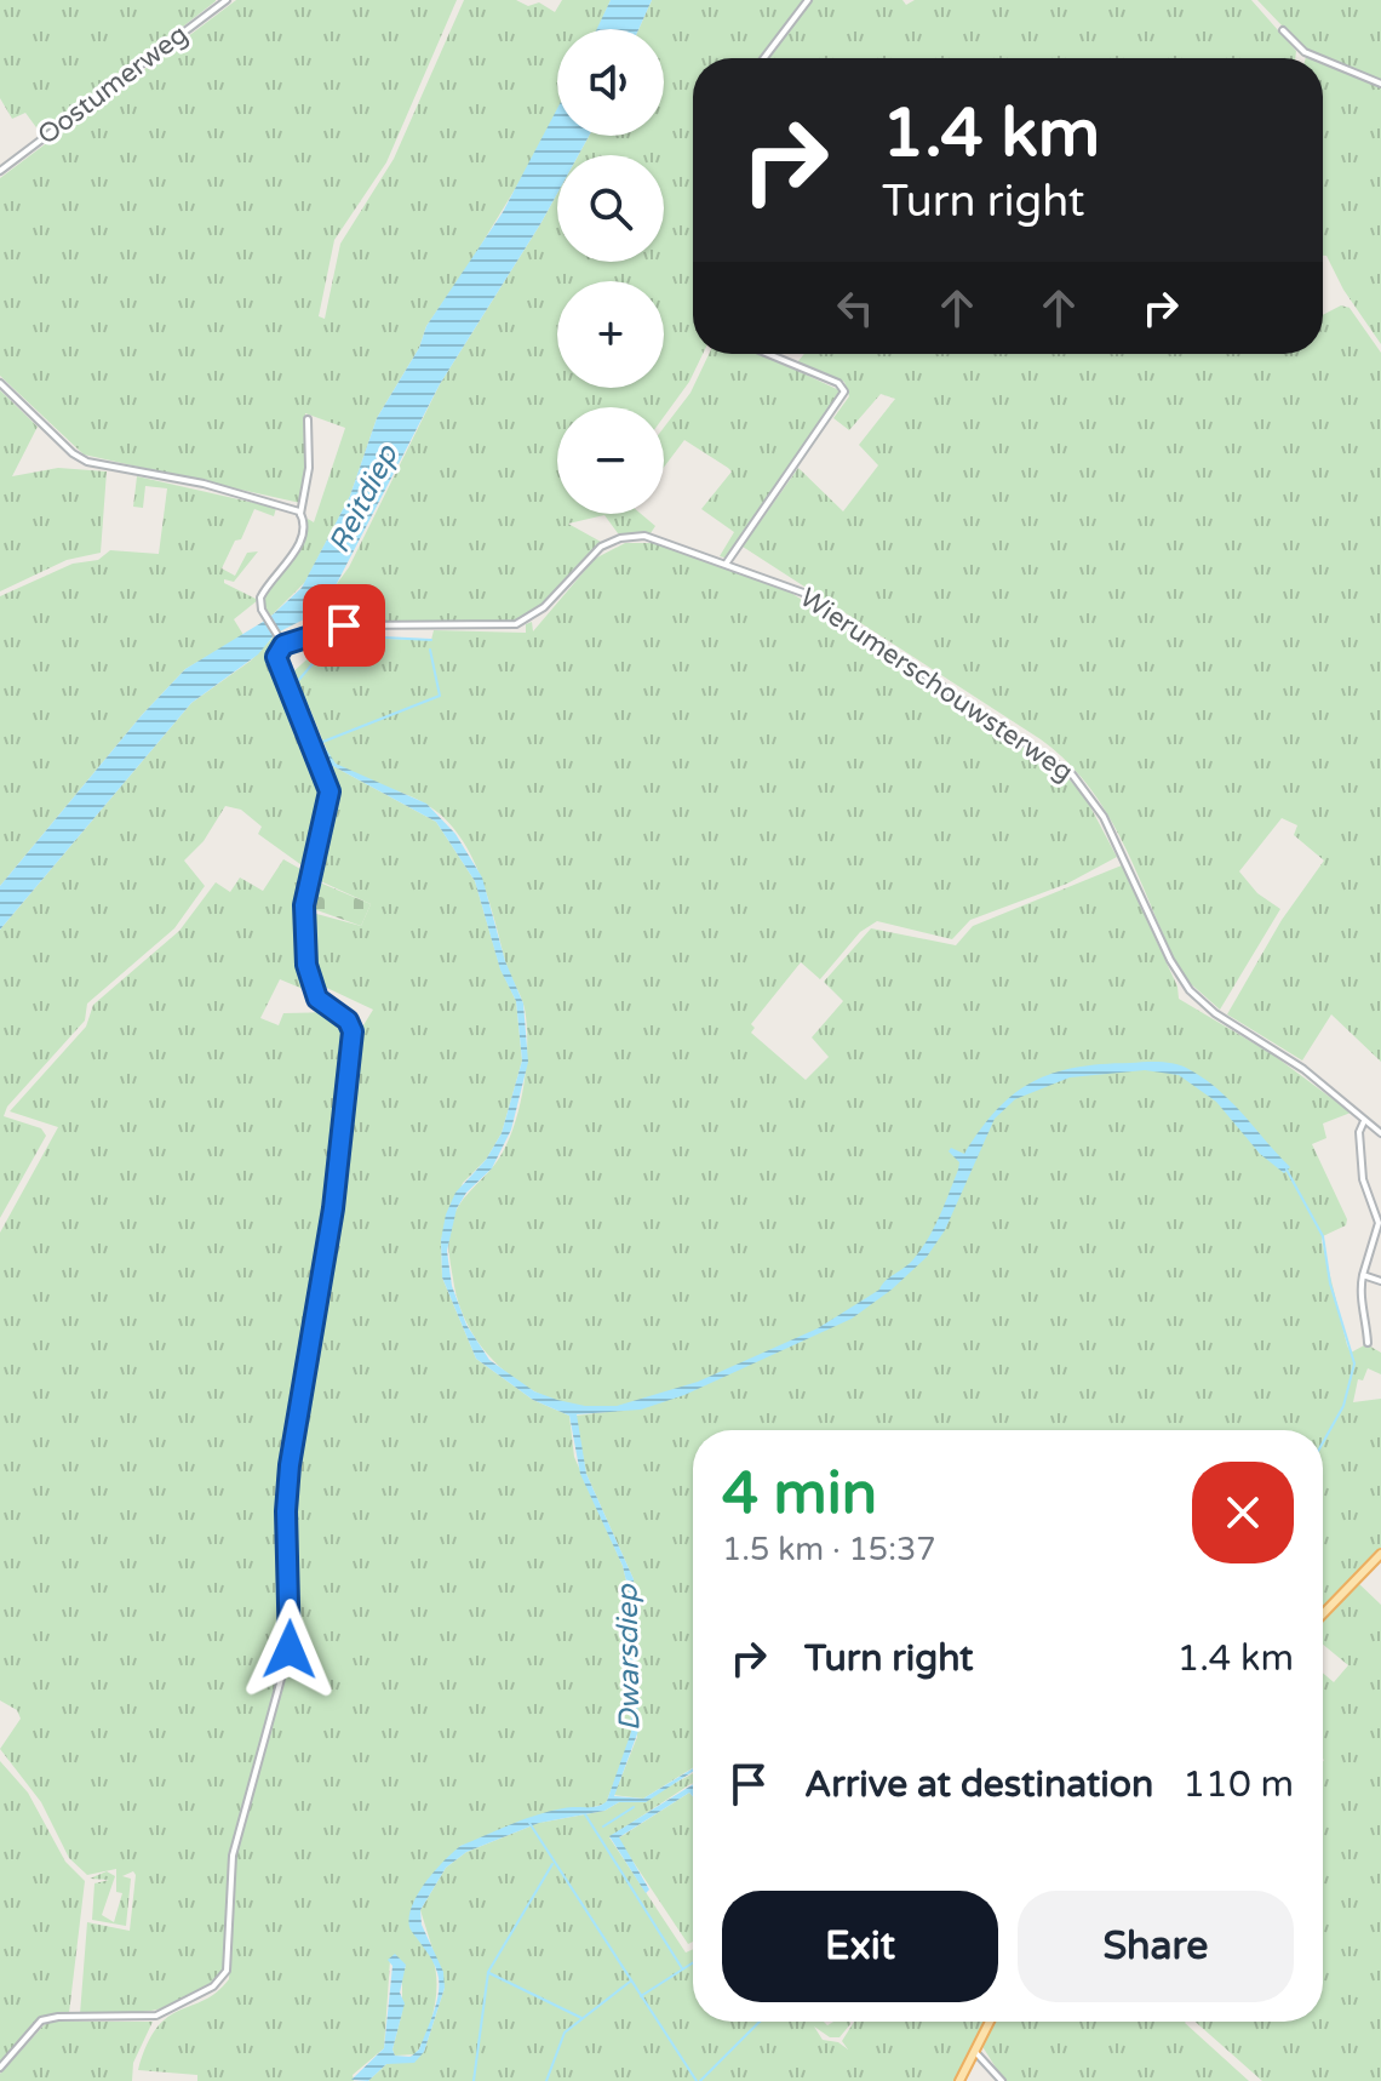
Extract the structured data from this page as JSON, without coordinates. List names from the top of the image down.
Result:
{
  "streets": {
    "street": ["Oostumerweg", "Wierumerschouwsterweg"]
  },
  "water": ["Reitdiep", "Dwarsdiep"],
  "page": {
    "map_buttons": ["+", "−"],
    "turn": ["1.4 km", "Turn right"],
    "heading": ["4 min", "1.5 km · 15:37"],
    "list": [
      {
        "name": "Turn right",
        "value": "1.4 km"
      },
      {
        "name": "Arrive at destination",
        "value": "110 m"
      }
    ],
    "buttons": ["Exit", "Share"]
  }
}
